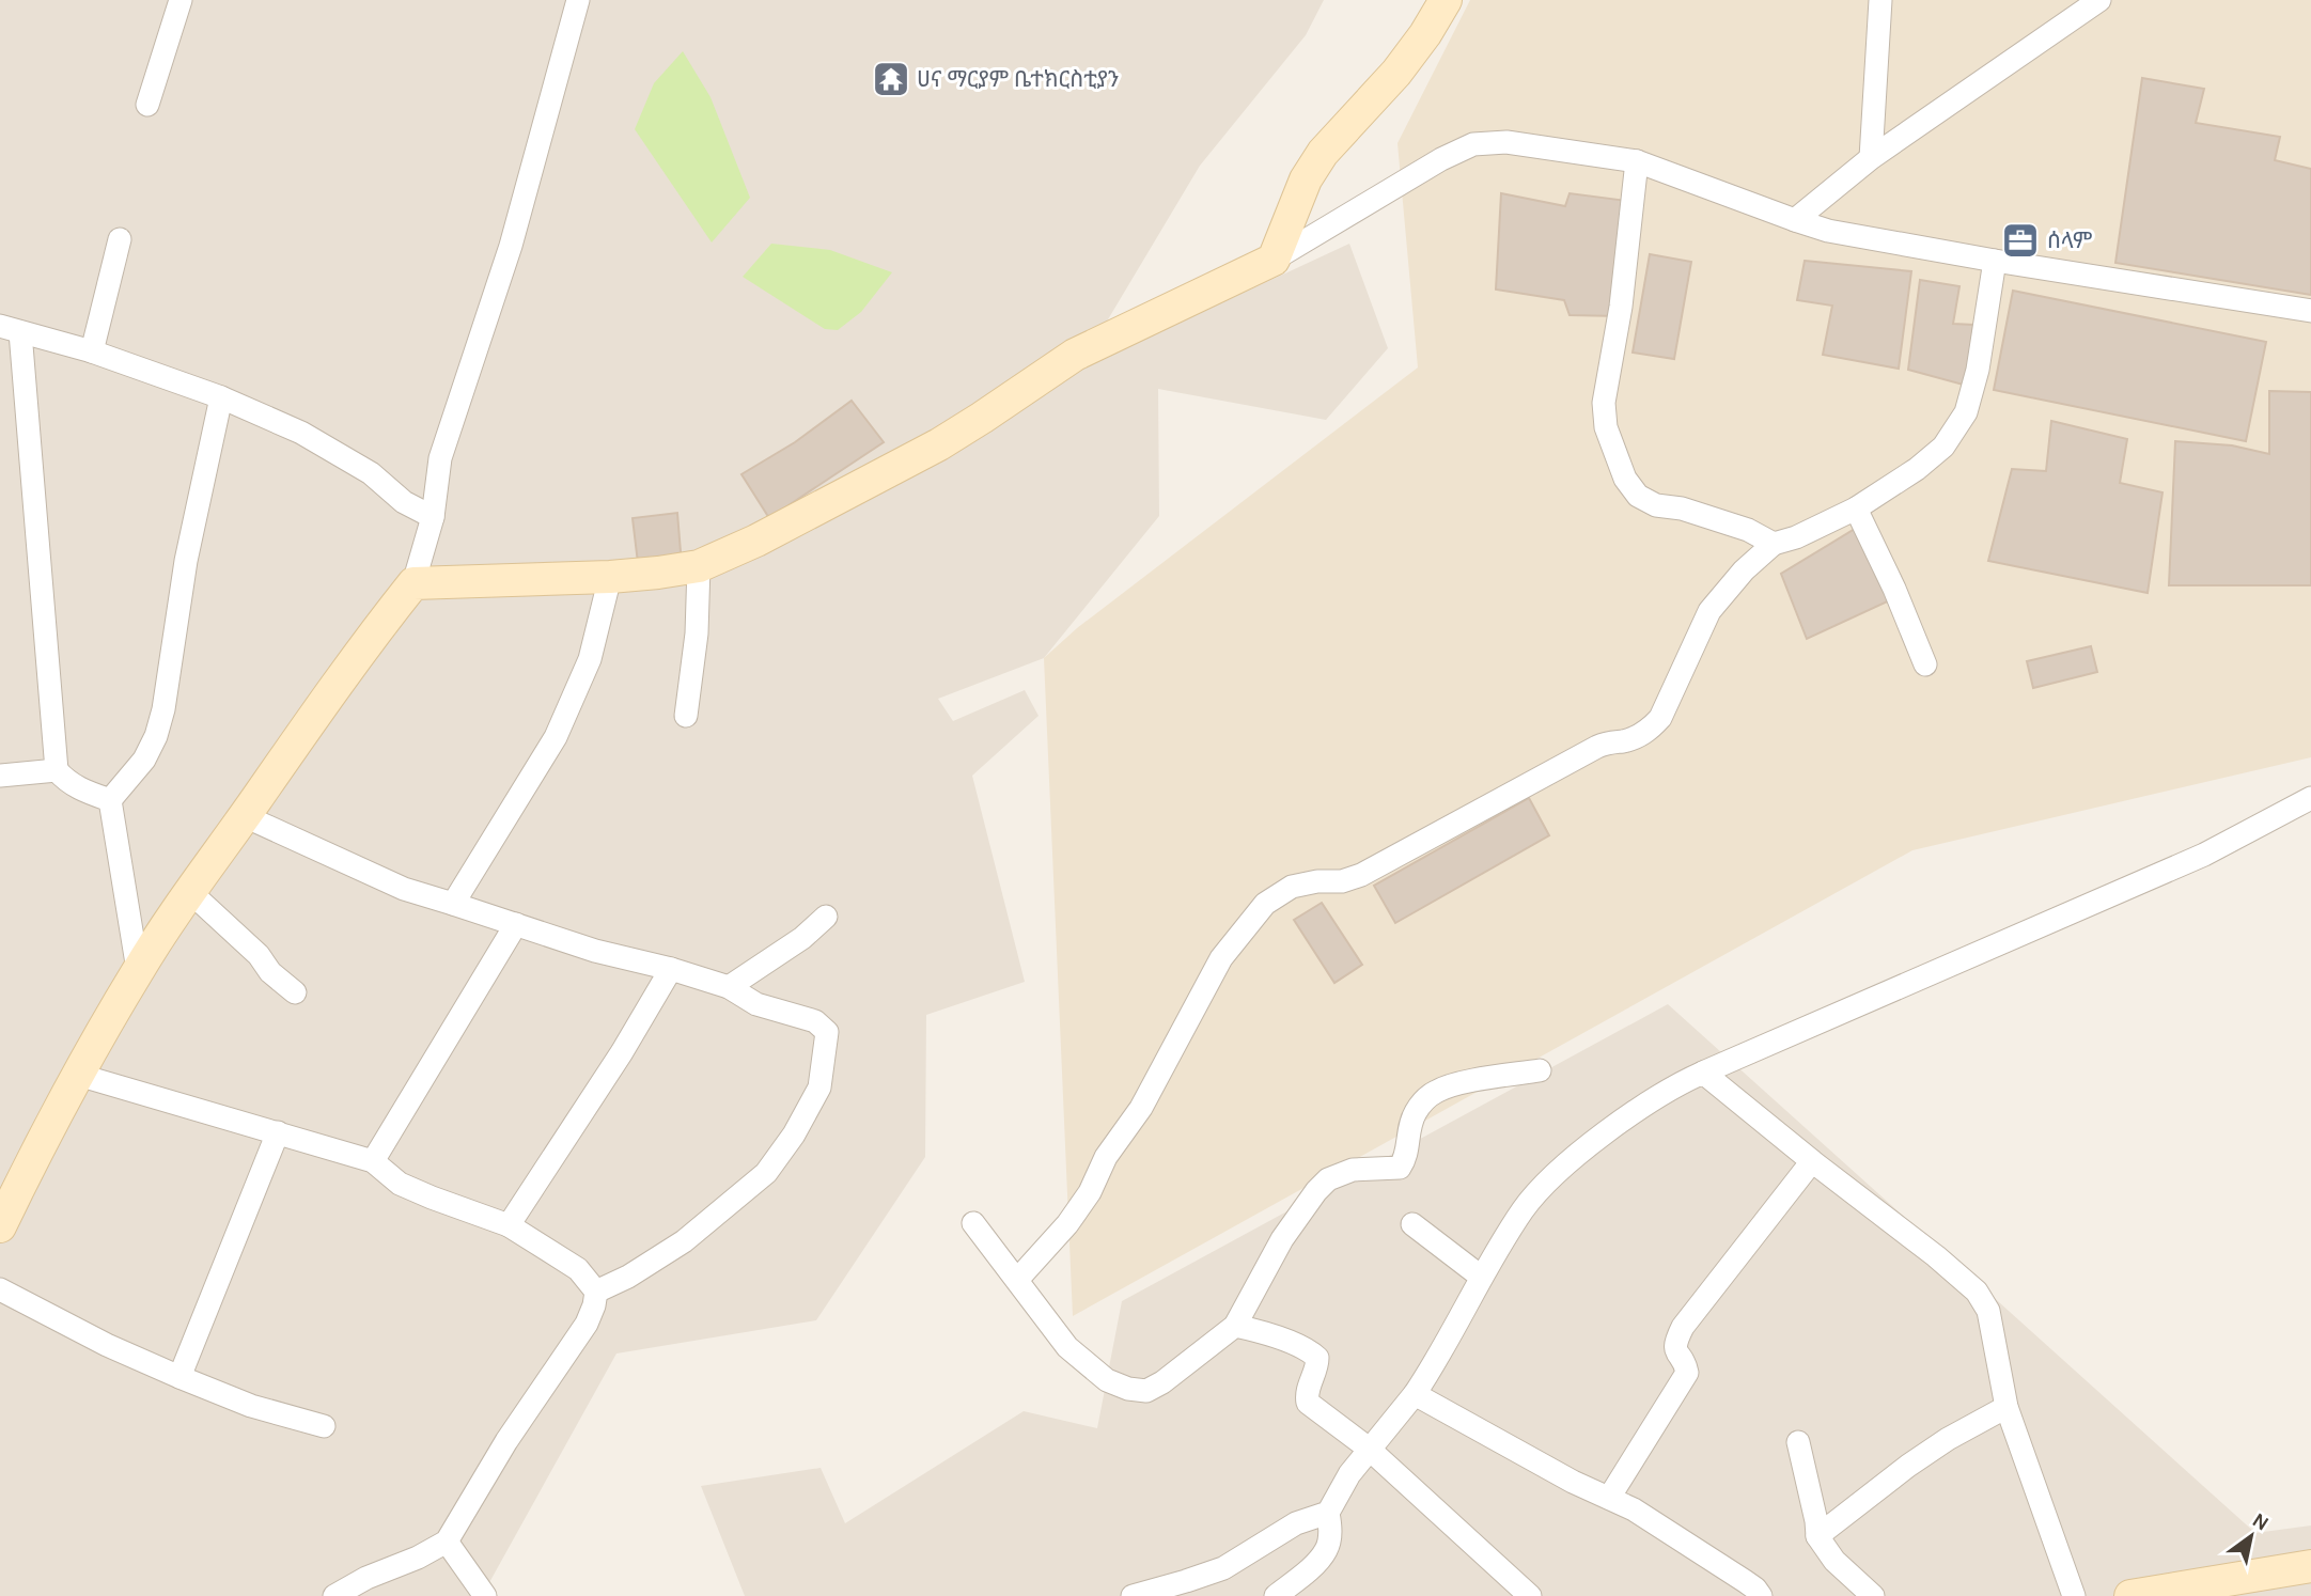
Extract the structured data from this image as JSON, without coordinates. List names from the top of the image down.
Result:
{
  "places": {
    "temple": ["ሀና ማርያም ቤተክርስቲያን"],
    "office": ["ሰላም"]
  },
  "north": "top right"
}
